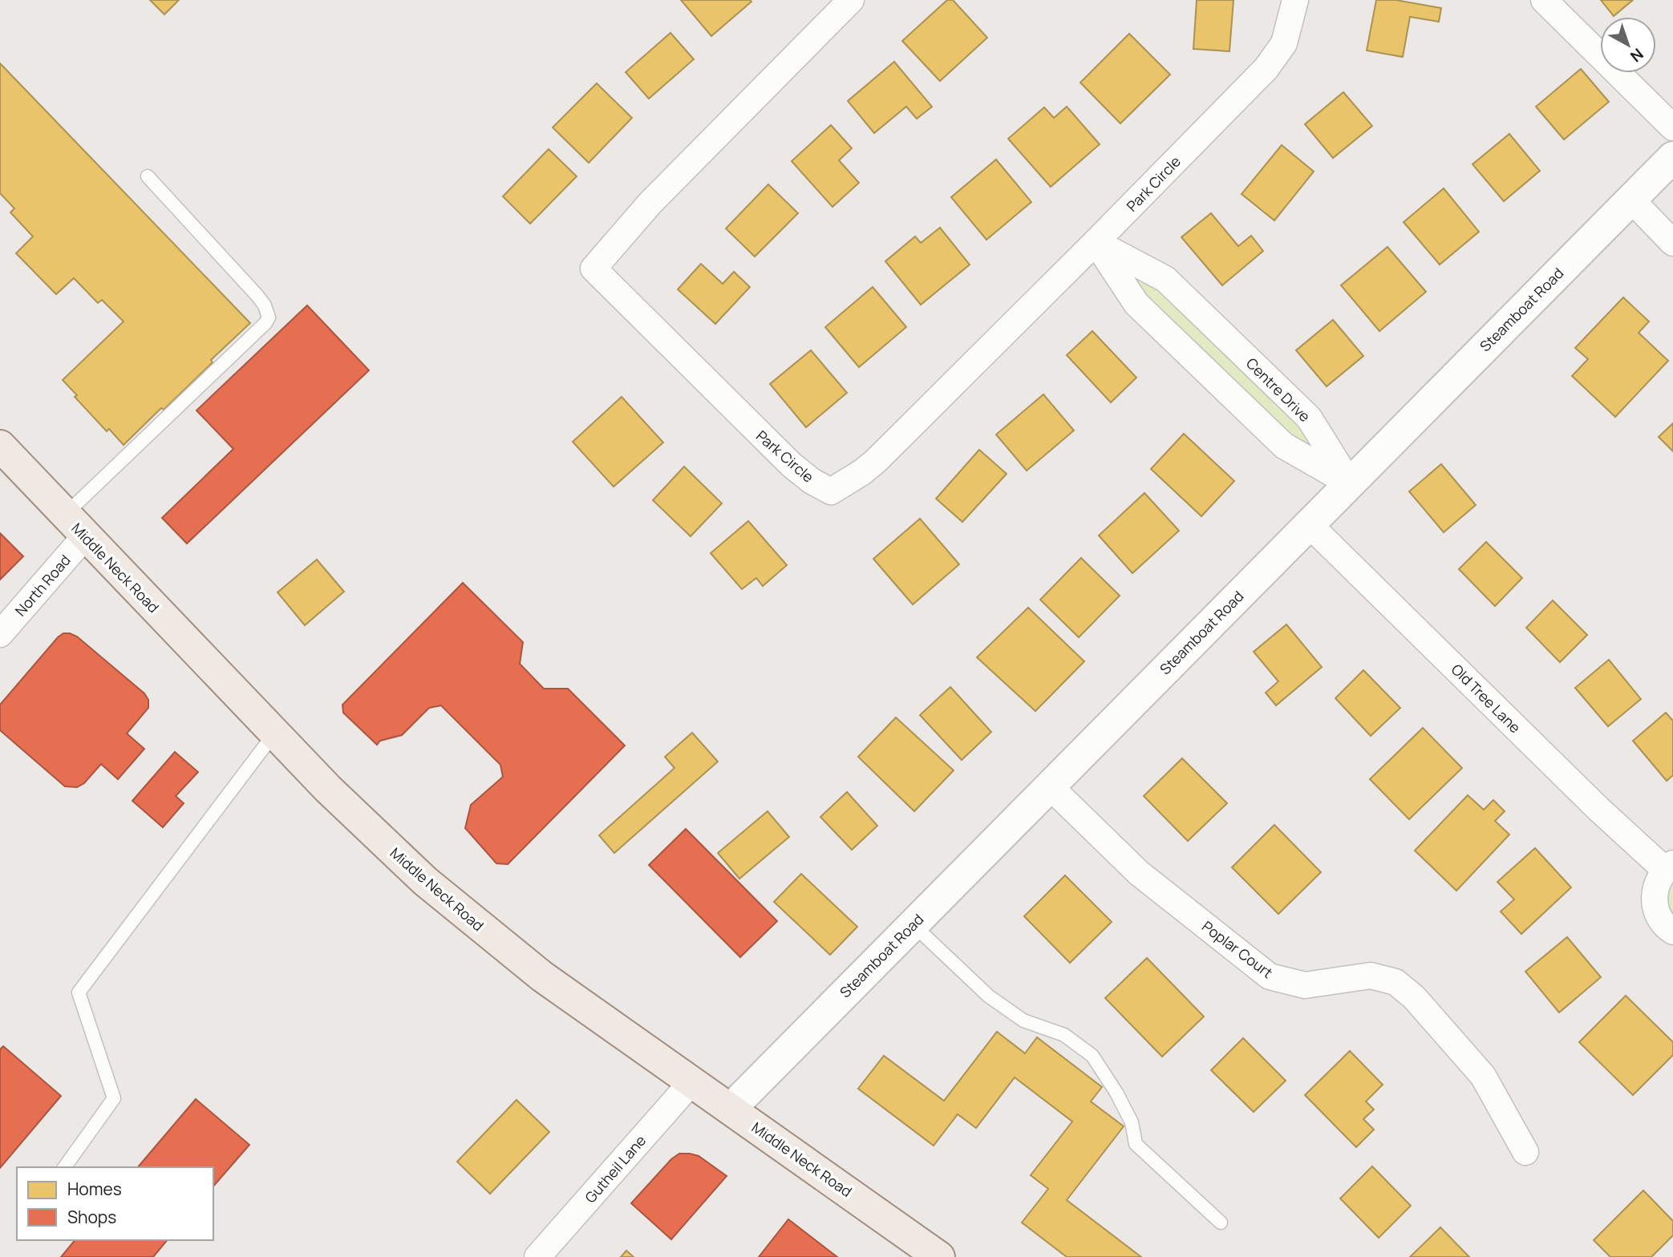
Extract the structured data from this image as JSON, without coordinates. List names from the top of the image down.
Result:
{
  "streets": {
    "main road": ["Middle Neck Road"],
    "street": [
      "Park Circle",
      "Steamboat Road",
      "Centre Drive",
      "North Road",
      "Old Tree Lane",
      "Poplar Court",
      "Gutheil Lane"
    ]
  },
  "crossings": [
    ["Park Circle", "Centre Drive"],
    ["Steamboat Road", "Centre Drive"],
    ["Steamboat Road", "Middle Neck Road"],
    ["Steamboat Road", "Old Tree Lane"],
    ["Steamboat Road", "Poplar Court"],
    ["Middle Neck Road", "North Road"],
    ["Middle Neck Road", "Gutheil Lane"]
  ],
  "legend": ["Homes", "Shops"],
  "north": "bottom right"
}
